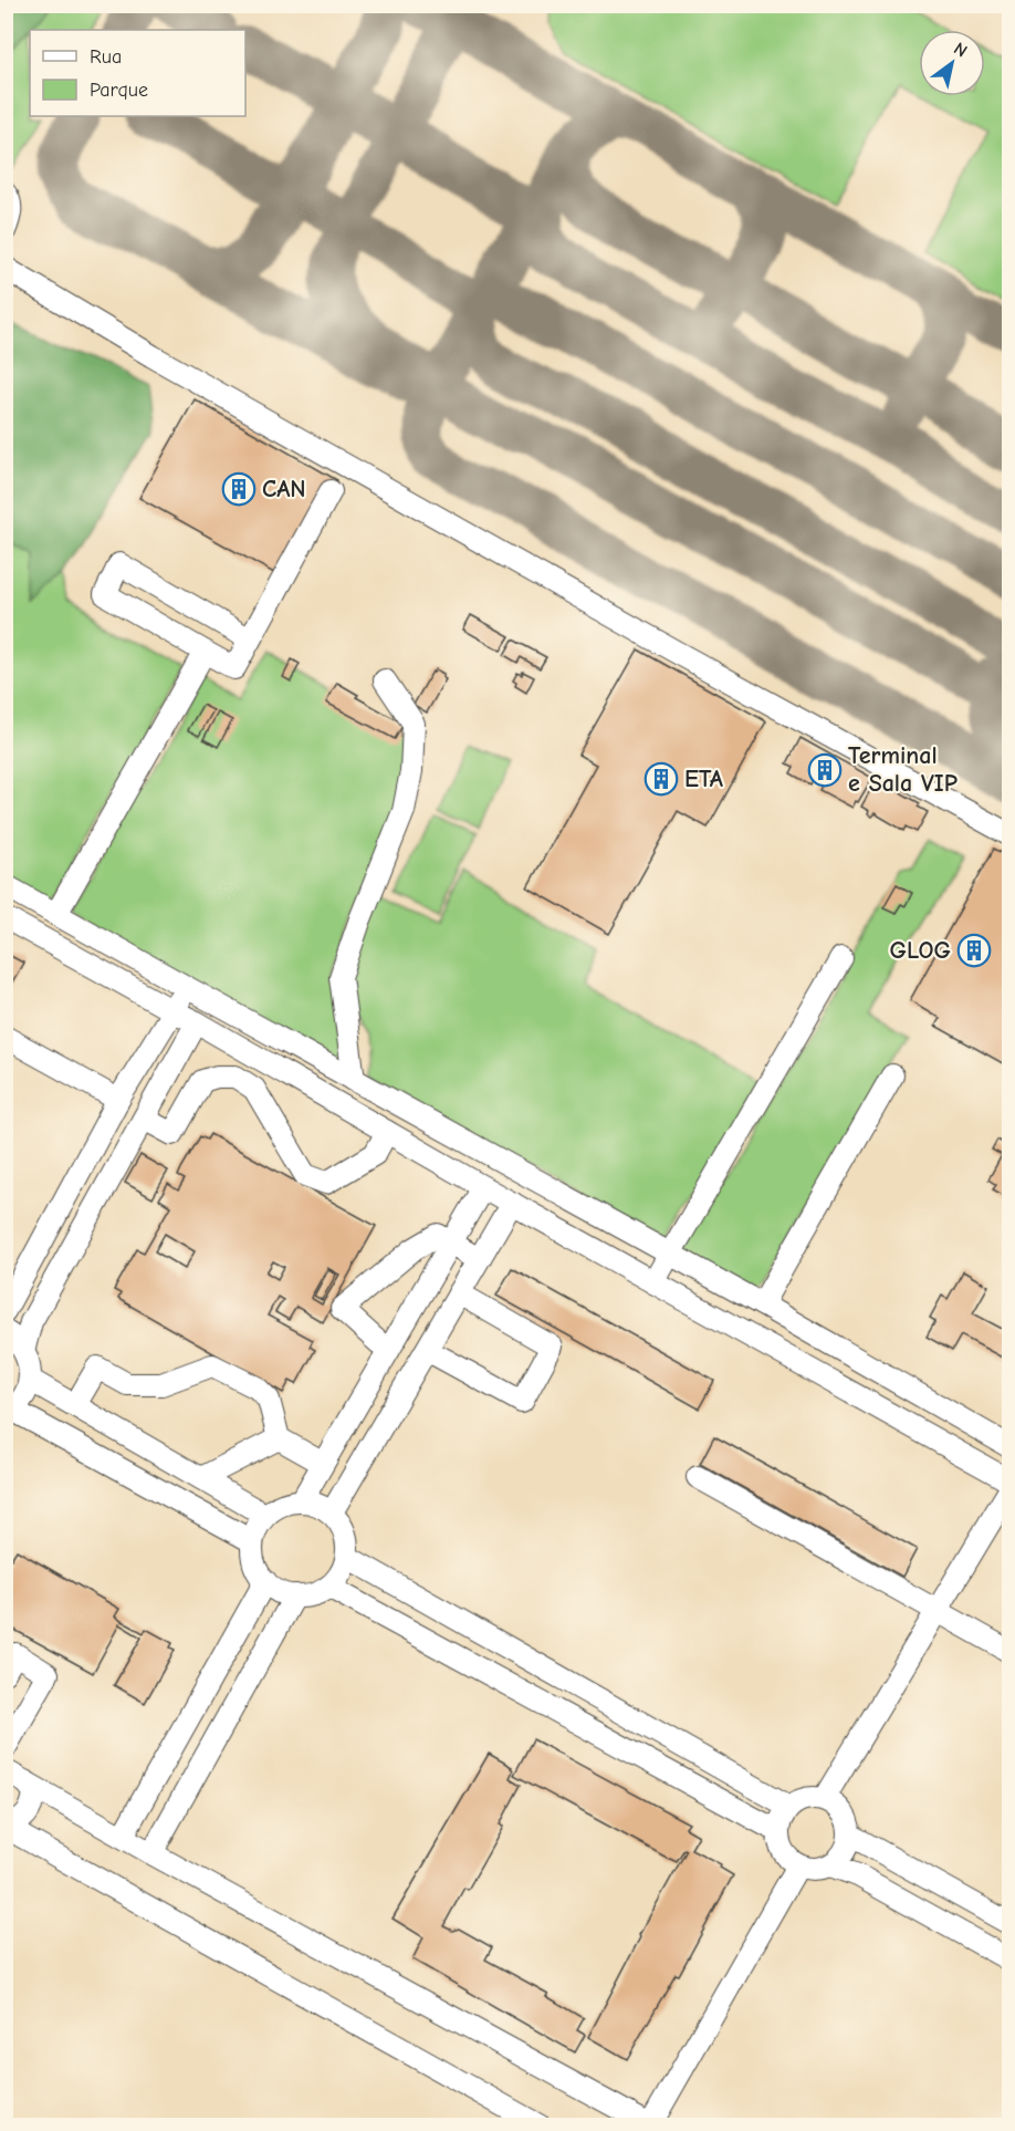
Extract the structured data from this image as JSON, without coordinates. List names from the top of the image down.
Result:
{
  "places": {
    "building": [
      "CAN",
      "Terminal e Sala VIP",
      "ETA",
      "GLOG"
    ]
  },
  "legend": ["Rua", "Parque"],
  "north": "top right"
}
